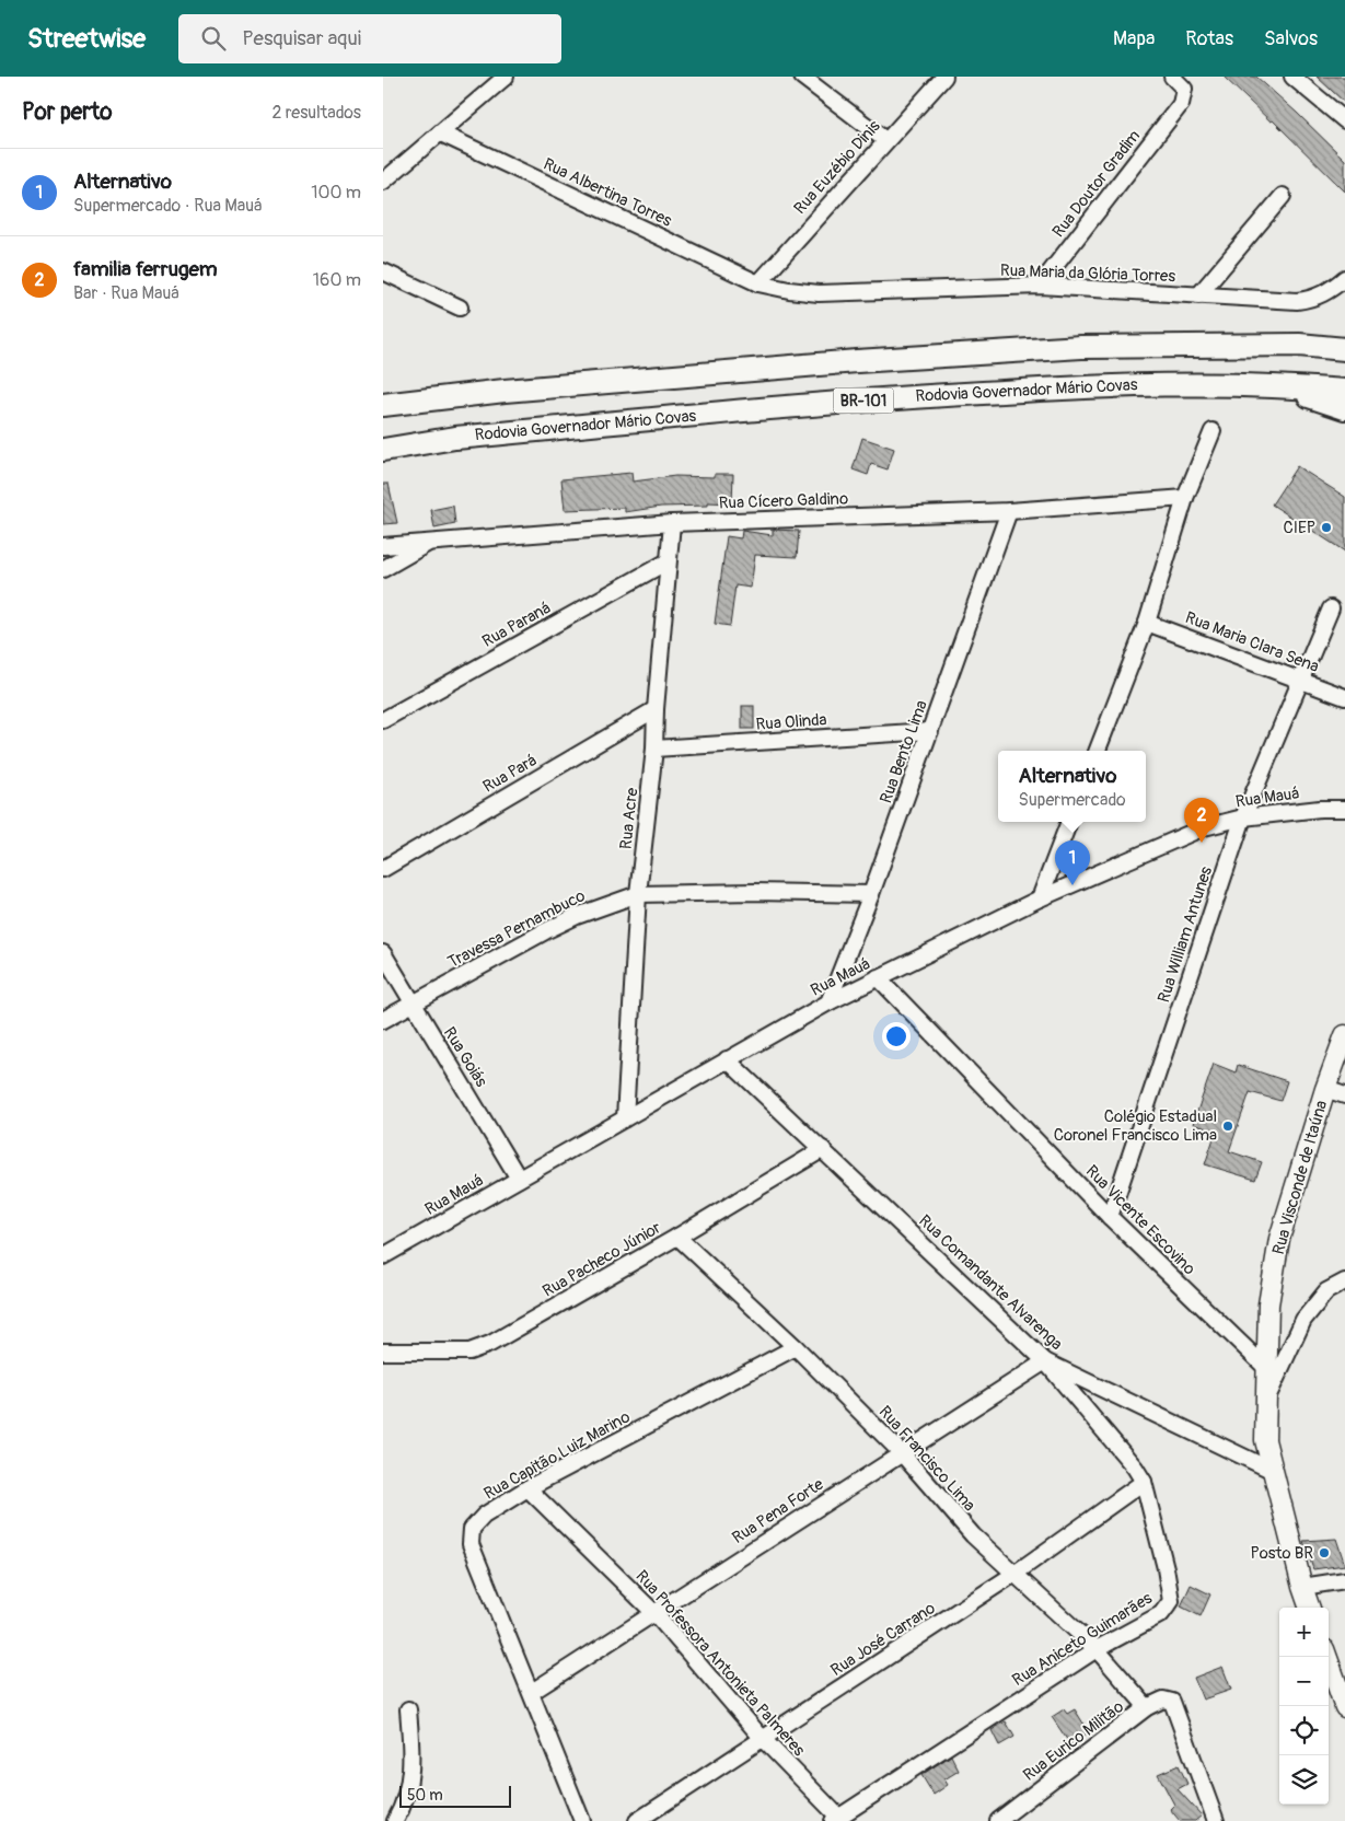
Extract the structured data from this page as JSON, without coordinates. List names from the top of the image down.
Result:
{
  "streets": {
    "highway": ["Rodovia Governador Mário Covas", "BR-101"],
    "main road": ["Rua Visconde de Itaúna"],
    "street": [
      "Rua Euzébio Dinis",
      "Rua Doutor Gradim",
      "Rua Albertina Torres",
      "Rua Maria da Glória Torres",
      "Rua Cícero Galdino",
      "Rua Paraná",
      "Rua Maria Clara Sena",
      "Rua Olinda",
      "Rua Bento Lima",
      "Rua Pará",
      "Rua Mauá",
      "Rua Acre",
      "Travessa Pernambuco",
      "Rua William Antunes",
      "Rua Goiás",
      "Rua Vicente Escovino",
      "Rua Pacheco Júnior",
      "Rua Comandante Alvarenga",
      "Rua Capitão Luiz Marino",
      "Rua Francisco Lima",
      "Rua Pena Forte",
      "Rua José Carrano",
      "Rua Aniceto Guimarães",
      "Rua Professora Antonieta Palmeres",
      "Rua Eurico Militão"
    ]
  },
  "crossings": [
    ["Rua Euzébio Dinis", "Rua Albertina Torres"],
    ["Rua Euzébio Dinis", "Rua Maria da Glória Torres"],
    ["Rua Doutor Gradim", "Rua Maria da Glória Torres"],
    ["Rua Albertina Torres", "Rua Maria da Glória Torres"],
    ["Rua Cícero Galdino", "Rua Bento Lima"],
    ["Rua Cícero Galdino", "Rua Acre"],
    ["Rua Paraná", "Rua Acre"],
    ["Rua Maria Clara Sena", "Rua William Antunes"],
    ["Rua Olinda", "Rua Bento Lima"],
    ["Rua Olinda", "Rua Acre"],
    ["Rua Bento Lima", "Rua Mauá"],
    ["Rua Bento Lima", "Travessa Pernambuco"],
    ["Rua Pará", "Rua Acre"],
    ["Rua Mauá", "Rua Acre"],
    ["Rua Mauá", "Rua William Antunes"],
    ["Rua Mauá", "Rua Goiás"],
    ["Rua Mauá", "Rua Vicente Escovino"],
    ["Rua Mauá", "Rua Comandante Alvarenga"],
    ["Rua Acre", "Travessa Pernambuco"],
    ["Travessa Pernambuco", "Rua Goiás"],
    ["Rua William Antunes", "Rua Vicente Escovino"],
    ["Rua Visconde de Itaúna", "Rua Vicente Escovino"],
    ["Rua Visconde de Itaúna", "Rua Comandante Alvarenga"],
    ["Rua Pacheco Júnior", "Rua Comandante Alvarenga"],
    ["Rua Pacheco Júnior", "Rua Francisco Lima"],
    ["Rua Comandante Alvarenga", "Rua Pena Forte"],
    ["Rua Comandante Alvarenga", "Rua Aniceto Guimarães"],
    ["Rua Capitão Luiz Marino", "Rua Francisco Lima"],
    ["Rua Capitão Luiz Marino", "Rua Pena Forte"],
    ["Rua Capitão Luiz Marino", "Rua Professora Antonieta Palmeres"],
    ["Rua Francisco Lima", "Rua Pena Forte"],
    ["Rua Francisco Lima", "Rua José Carrano"],
    ["Rua Francisco Lima", "Rua Aniceto Guimarães"],
    ["Rua Francisco Lima", "Rua Eurico Militão"],
    ["Rua Pena Forte", "Rua Aniceto Guimarães"],
    ["Rua Pena Forte", "Rua Professora Antonieta Palmeres"],
    ["Rua José Carrano", "Rua Aniceto Guimarães"],
    ["Rua José Carrano", "Rua Professora Antonieta Palmeres"],
    ["Rua Aniceto Guimarães", "Rua Professora Antonieta Palmeres"]
  ],
  "places": ["CIEP", "Colégio Estadual Coronel Francisco Lima", "Posto BR"],
  "scale_bar": "50 m",
  "page": {
    "header": "Streetwise",
    "search": "Pesquisar aqui",
    "nav": ["Mapa", "Rotas", "Salvos"],
    "heading": ["Por perto", "2 resultados"],
    "list": [
      {
        "mark": "1",
        "name": "Alternativo",
        "note": "Supermercado · Rua Mauá",
        "value": "100 m"
      },
      {
        "mark": "2",
        "name": "familia ferrugem",
        "note": "Bar · Rua Mauá",
        "value": "160 m"
      }
    ],
    "popup": ["Alternativo", "Supermercado"],
    "pins": ["2", "1"],
    "map_buttons": ["+", "−"],
    "scale": "50 m"
  }
}
